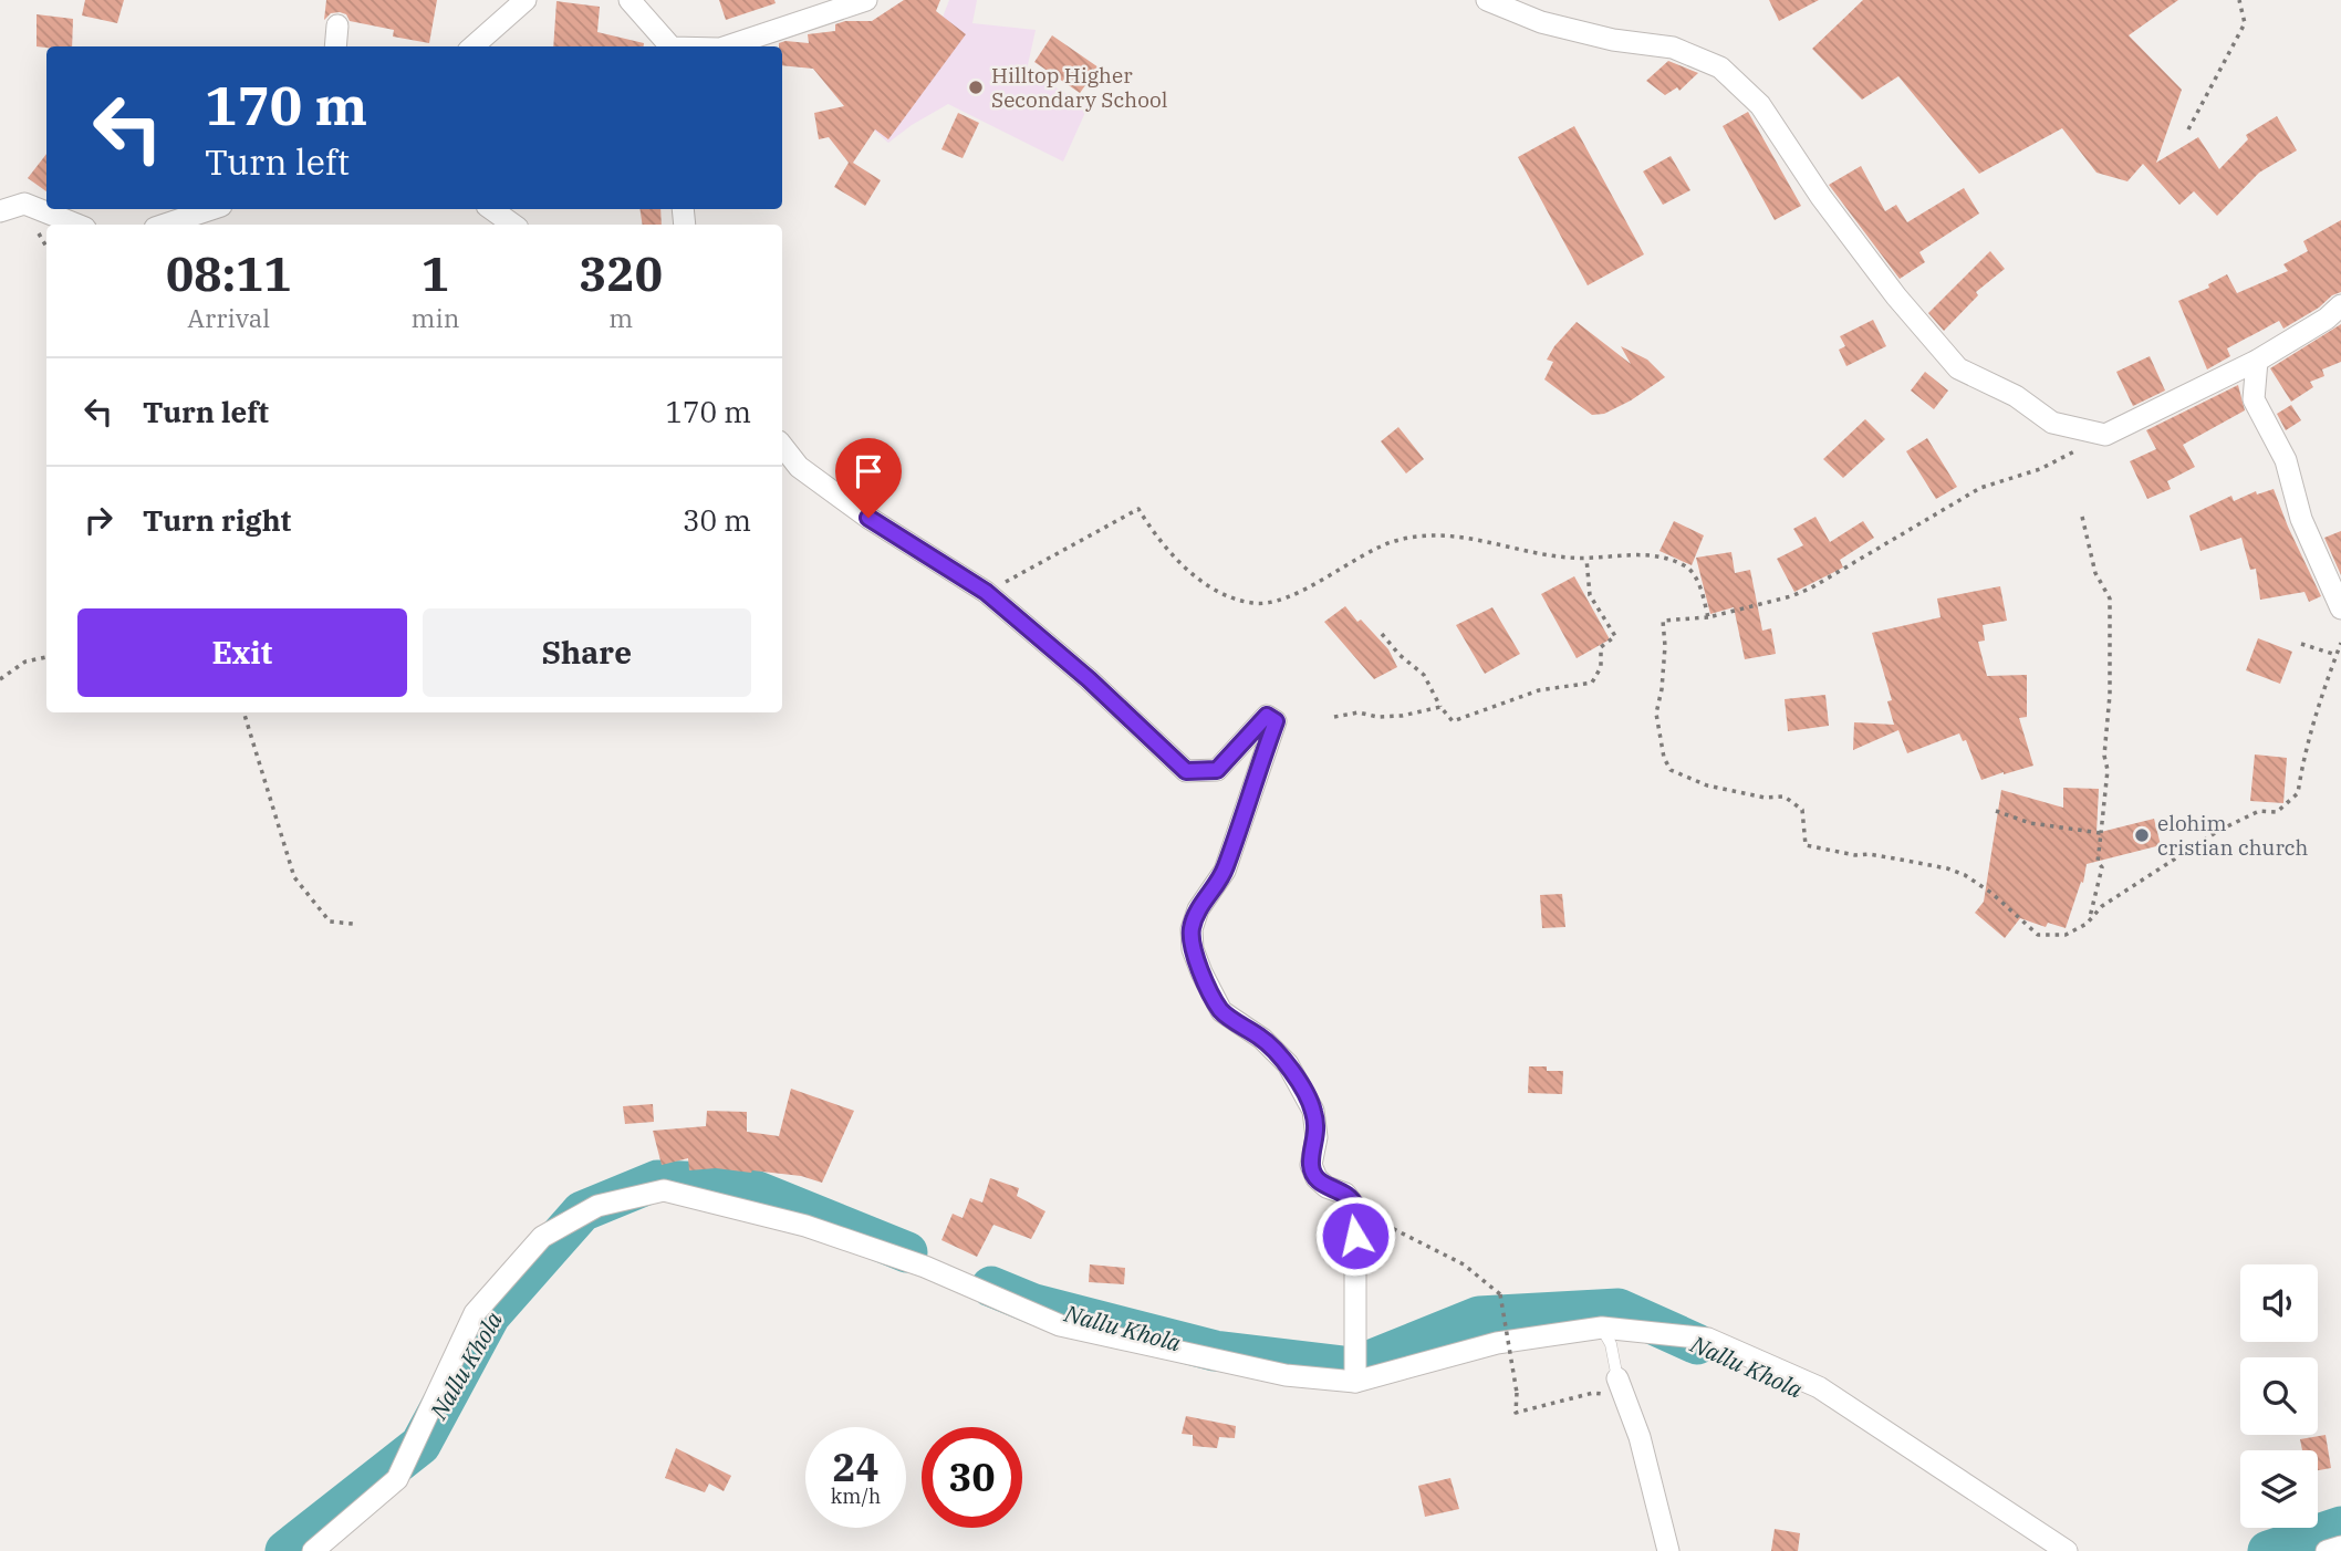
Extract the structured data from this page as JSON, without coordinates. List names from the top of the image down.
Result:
{
  "water": ["Nallu Khola"],
  "places": ["Hilltop Higher Secondary School", "elohim cristian church"],
  "page": {
    "turn": ["170 m", "Turn left"],
    "eta": [
      "08:11",
      "Arrival",
      "1",
      "min",
      "320",
      "m"
    ],
    "list": [
      {
        "name": "Turn left",
        "value": "170 m"
      },
      {
        "name": "Turn right",
        "value": "30 m"
      }
    ],
    "buttons": ["Exit", "Share"],
    "speed": "24 km/h",
    "limit": "30"
  }
}
